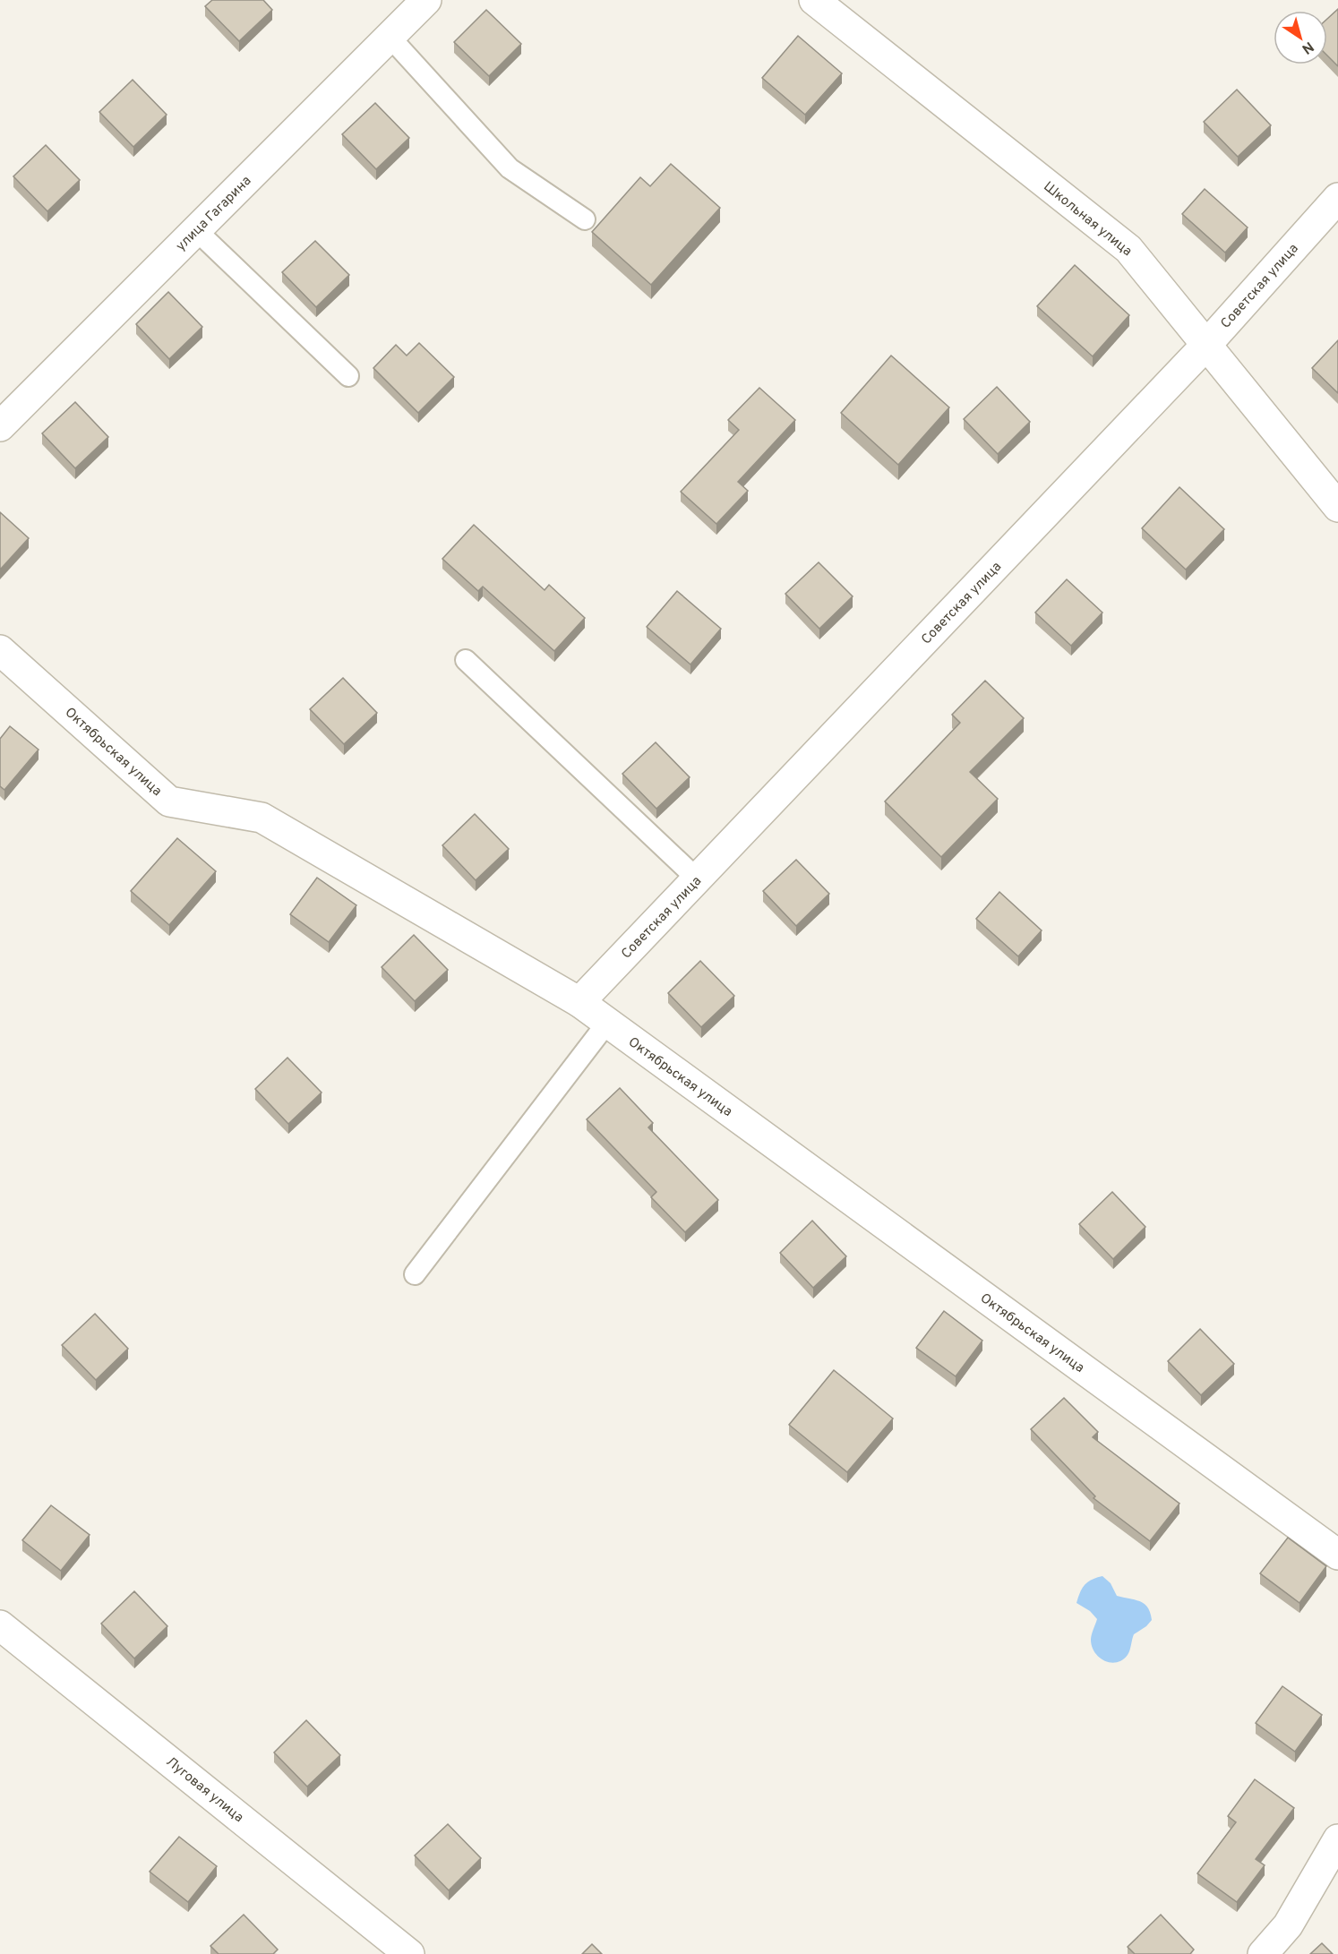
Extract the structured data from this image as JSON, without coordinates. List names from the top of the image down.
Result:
{
  "streets": {
    "street": [
      "улица Гагарина",
      "Школьная улица",
      "Советская улица",
      "Октябрьская улица",
      "Луговая улица"
    ]
  },
  "crossings": [
    ["Школьная улица", "Советская улица"],
    ["Советская улица", "Октябрьская улица"]
  ],
  "north": "bottom right"
}
